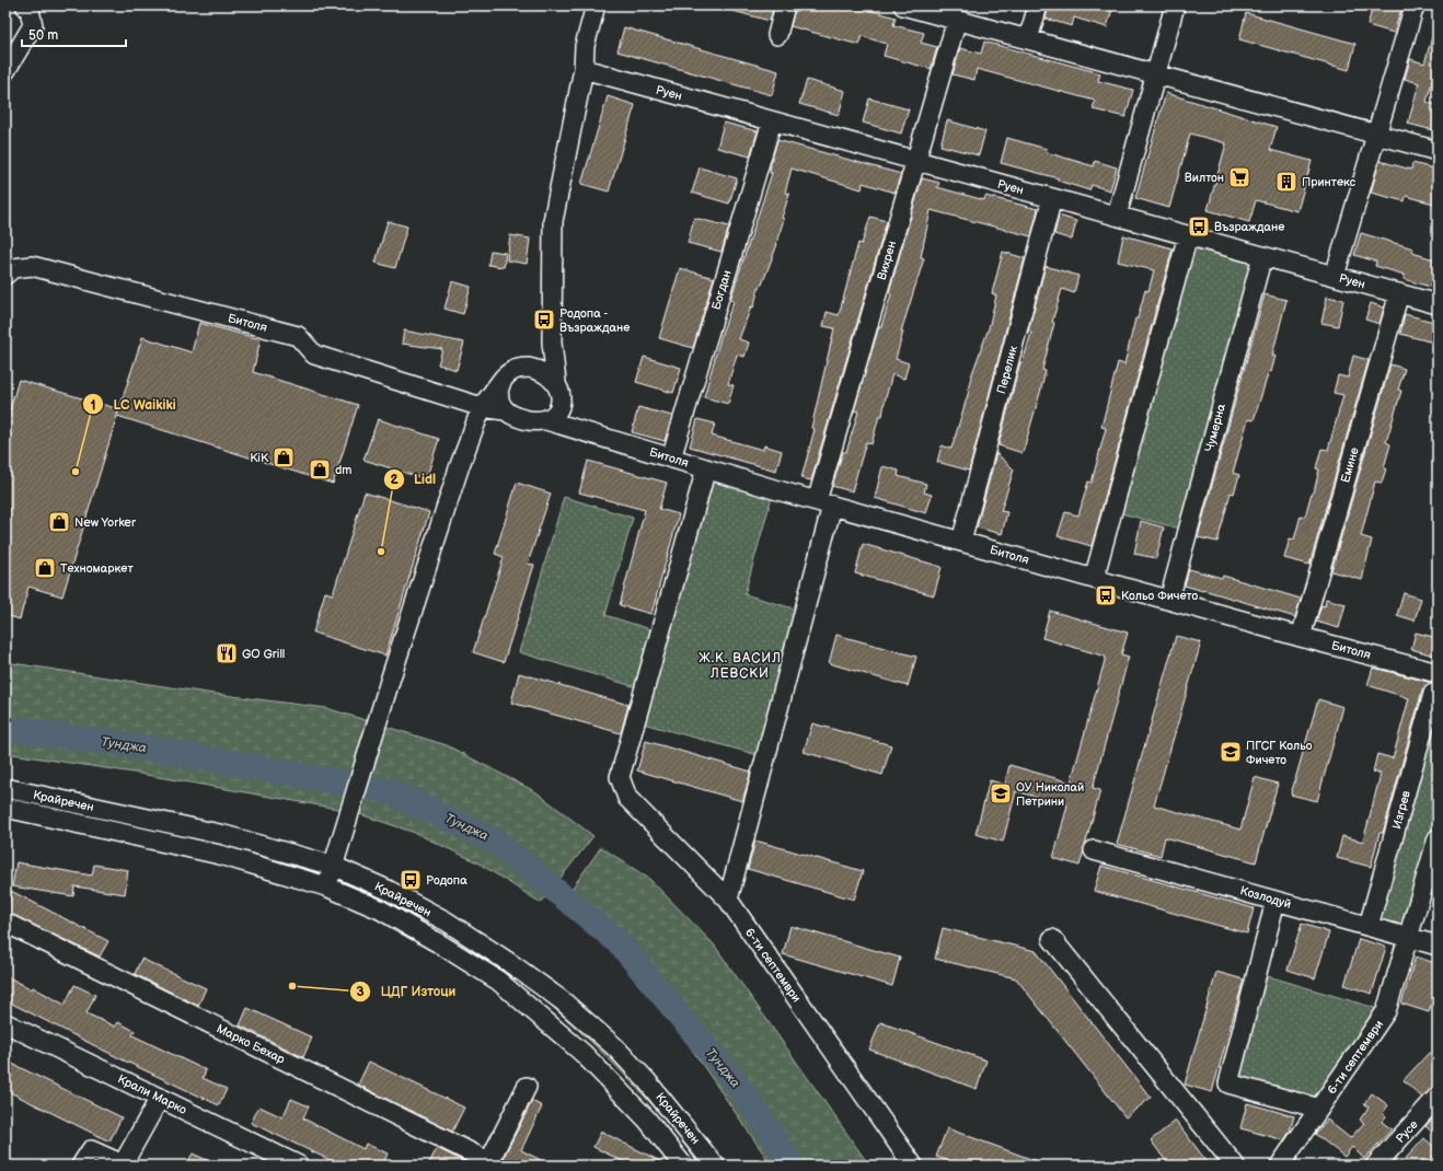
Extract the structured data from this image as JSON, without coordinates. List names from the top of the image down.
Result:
{
  "streets": {
    "street": [
      "Руен",
      "Вихрен",
      "Богдан",
      "Битоля",
      "Перелик",
      "Чумерна",
      "Емине",
      "Крайречен",
      "Изгрев",
      "Козлодуй",
      "6-ти септември",
      "Марко Бехар",
      "Крали Марко",
      "Русе"
    ]
  },
  "crossings": [
    ["Руен", "Вихрен"],
    ["Руен", "Богдан"],
    ["Руен", "Перелик"],
    ["Руен", "Чумерна"],
    ["Руен", "Емине"],
    ["Вихрен", "Битоля"],
    ["Вихрен", "6-ти септември"],
    ["Богдан", "Битоля"],
    ["Битоля", "Перелик"],
    ["Битоля", "Чумерна"],
    ["Битоля", "Емине"],
    ["Битоля", "6-ти септември"],
    ["Изгрев", "Козлодуй"],
    ["Козлодуй", "6-ти септември"]
  ],
  "districts": ["Ж.К. ВАСИЛ ЛЕВСКИ"],
  "water": ["Тунджа"],
  "places": {
    "supermarket": ["Вилтон"],
    "building": ["Принтекс"],
    "bus stop": [
      "Възраждане",
      "Родопа - Възраждане",
      "Кольо Фичето",
      "Родопа"
    ],
    "shop": [
      "KiK",
      "dm",
      "New Yorker",
      "Техномаркет"
    ],
    "other": ["LC Waikiki", "Lidl", "ЦДГ Изтоци"],
    "restaurant": ["GO Grill"],
    "school or university": ["ПГСГ Кольо Фичето", "ОУ Николай Петрини"]
  },
  "scale_bar": "50 m"
}
